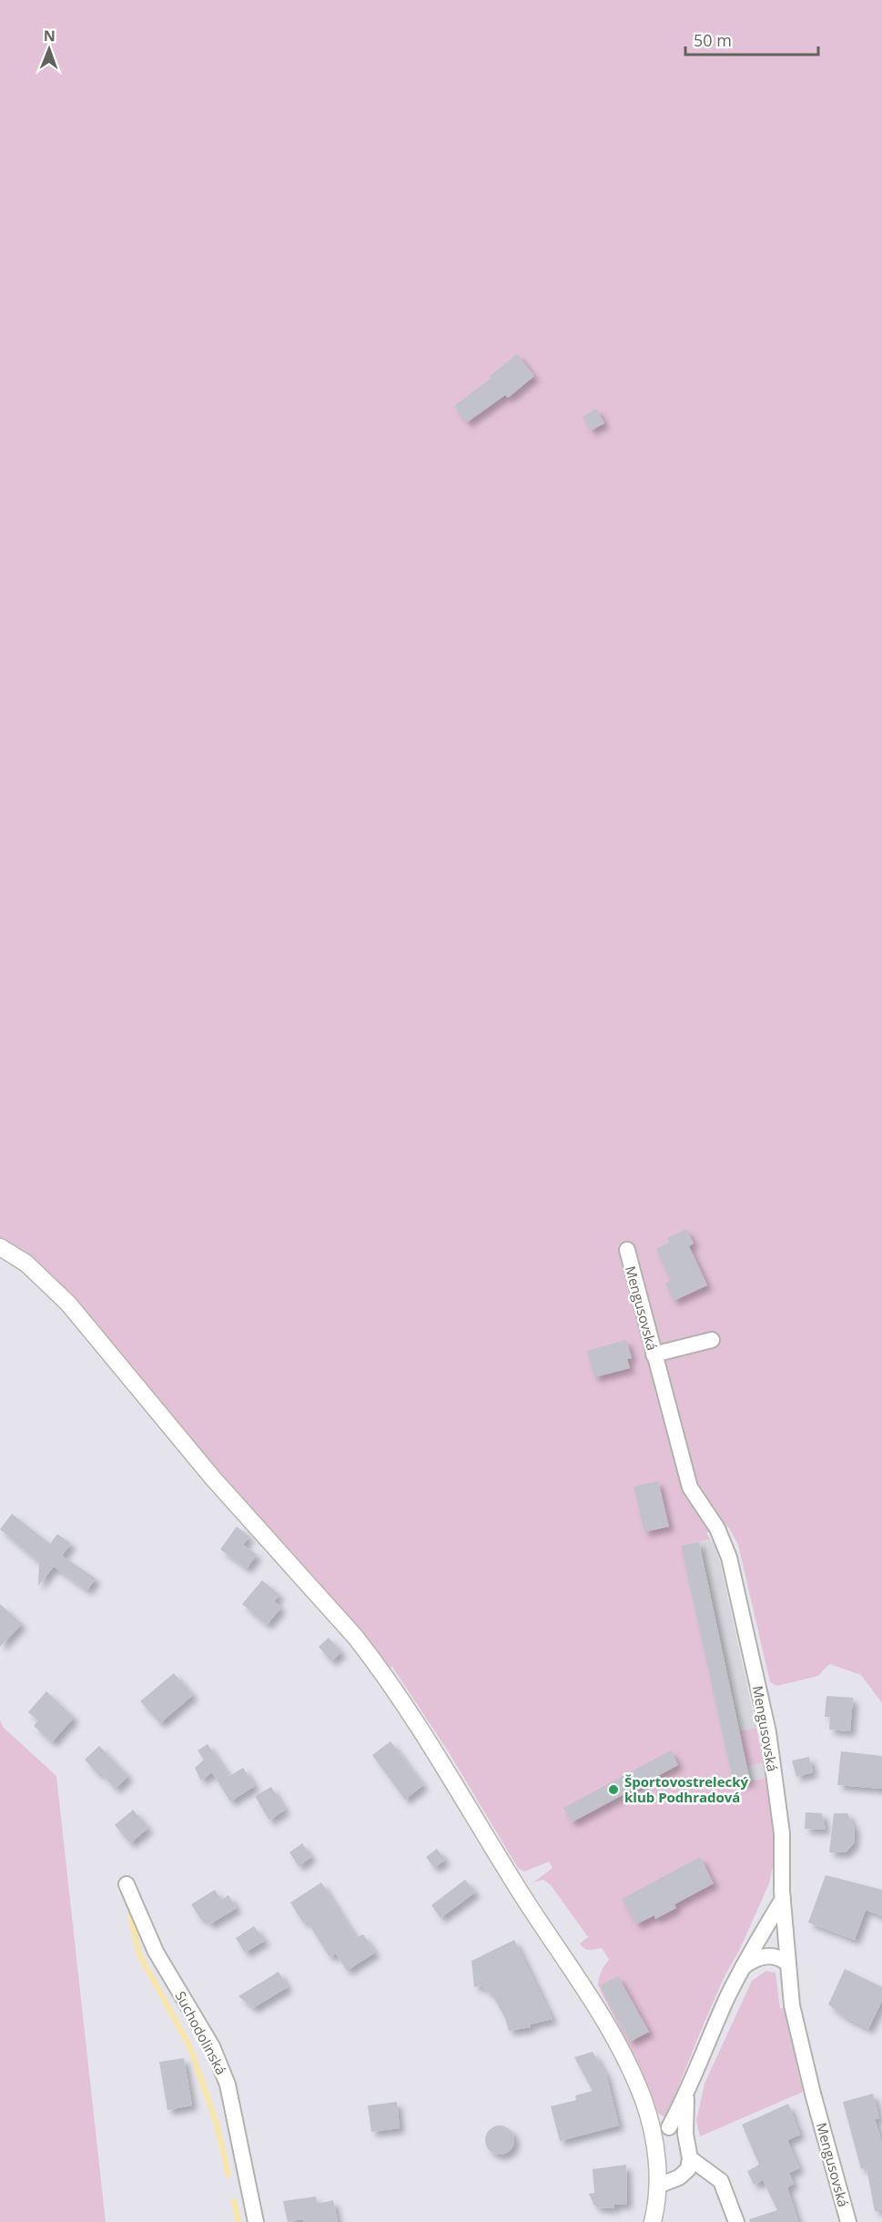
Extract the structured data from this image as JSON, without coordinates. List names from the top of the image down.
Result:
{
  "streets": {
    "street": ["Mengusovská", "Suchodolinská"]
  },
  "places": ["Športovostrelecký klub Podhradová"],
  "scale_bar": "50 m",
  "north": "top"
}
